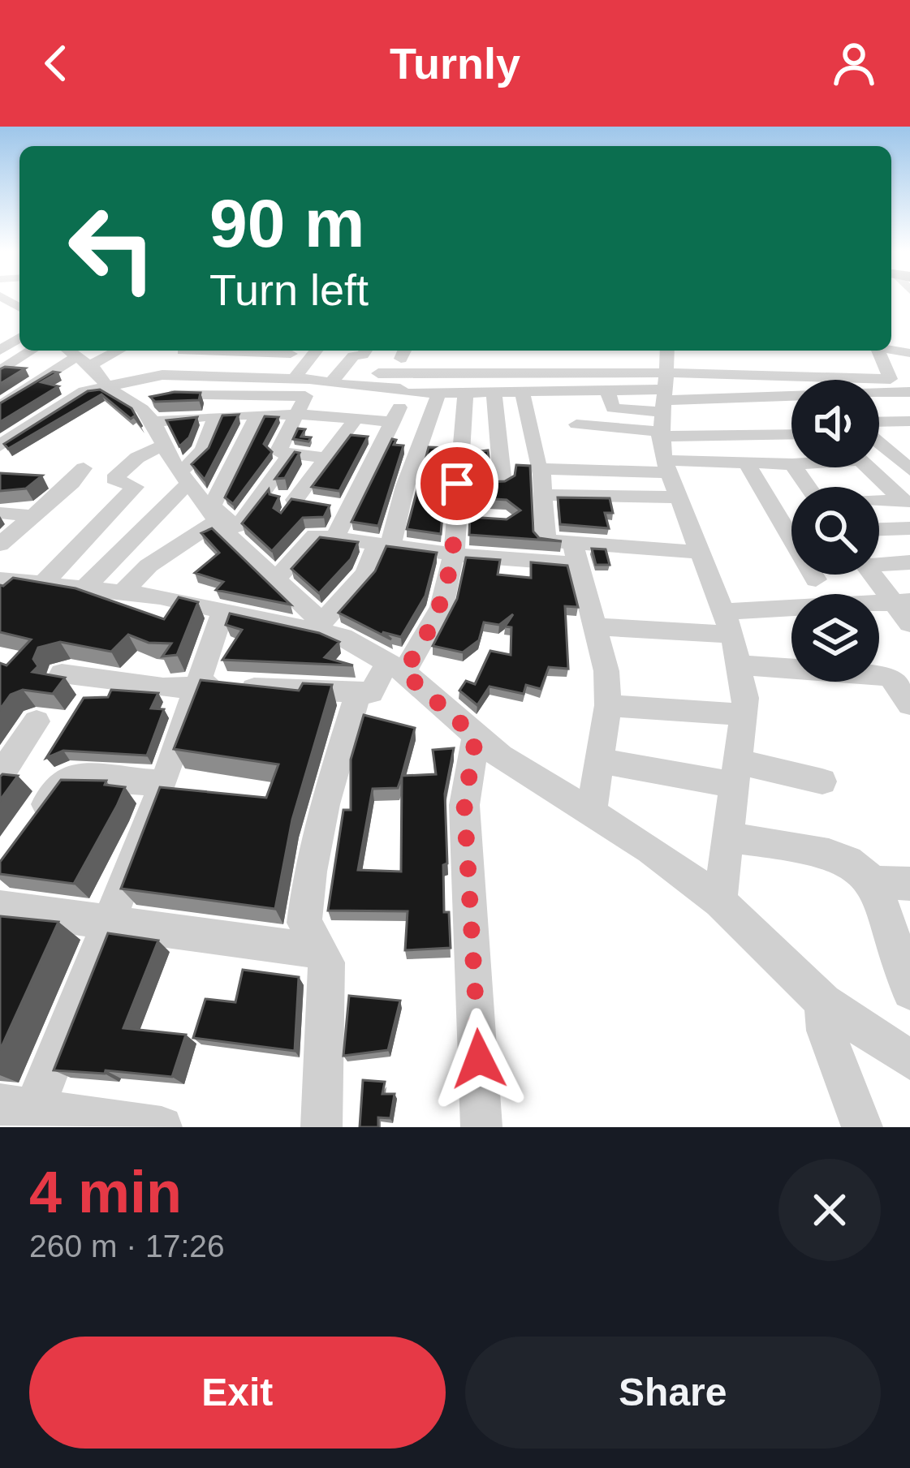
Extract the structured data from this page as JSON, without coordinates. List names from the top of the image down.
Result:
{
  "page": {
    "header": "Turnly",
    "turn": ["90 m", "Turn left"],
    "heading": ["4 min", "260 m · 17:26"],
    "buttons": ["Exit", "Share"]
  }
}
